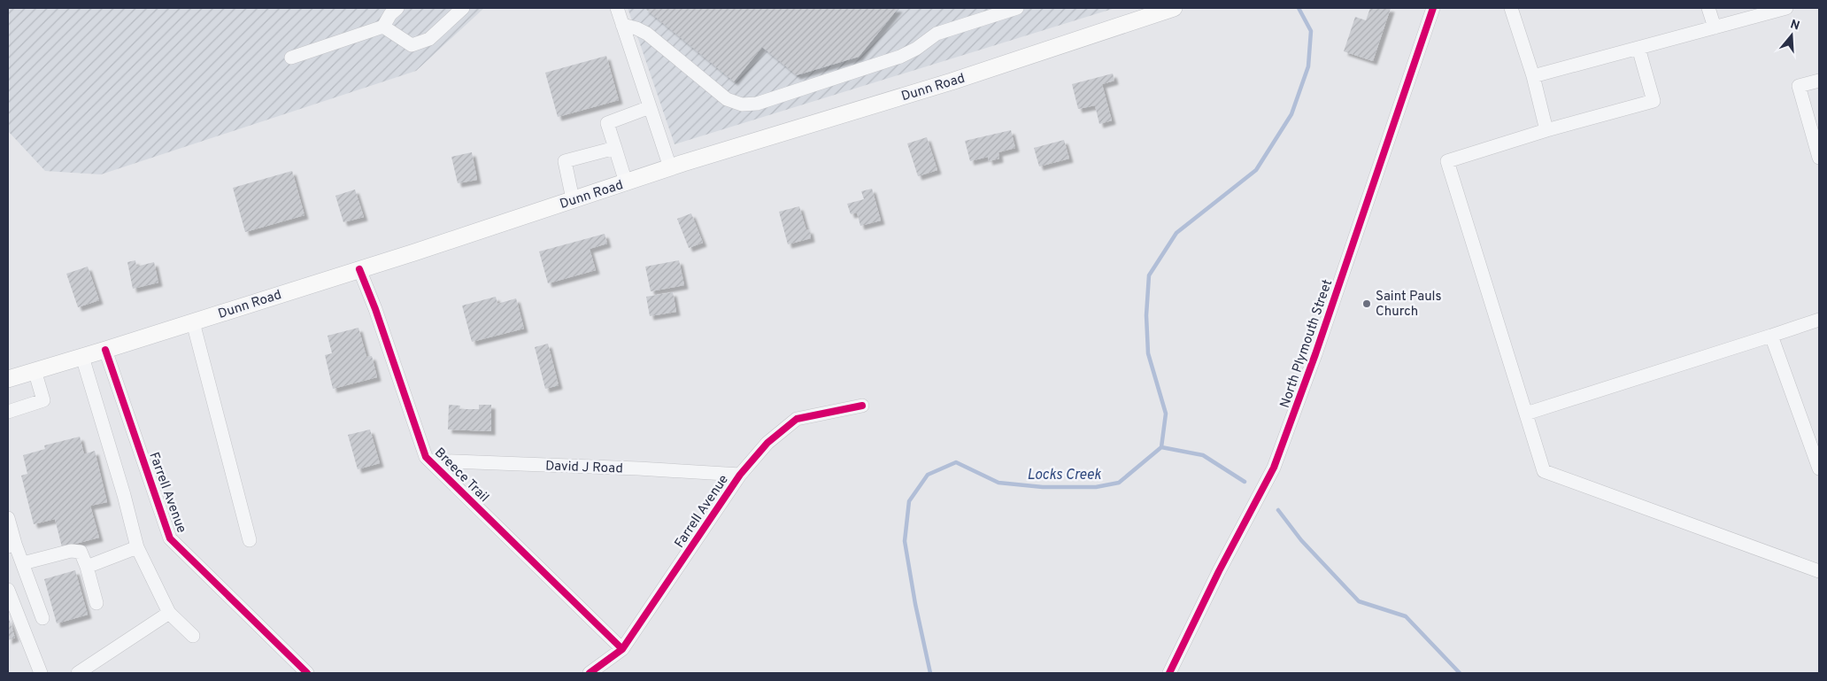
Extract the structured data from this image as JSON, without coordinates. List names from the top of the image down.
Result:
{
  "streets": {
    "main road": ["Dunn Road"],
    "street": [
      "North Plymouth Street",
      "David J Road",
      "Breece Trail",
      "Farrell Avenue"
    ]
  },
  "crossings": [
    ["Dunn Road", "Breece Trail"],
    ["Dunn Road", "Farrell Avenue"],
    ["David J Road", "Breece Trail"],
    ["David J Road", "Farrell Avenue"],
    ["Breece Trail", "Farrell Avenue"]
  ],
  "water": ["Locks Creek"],
  "places": ["Saint Pauls Church"],
  "north": "top"
}
